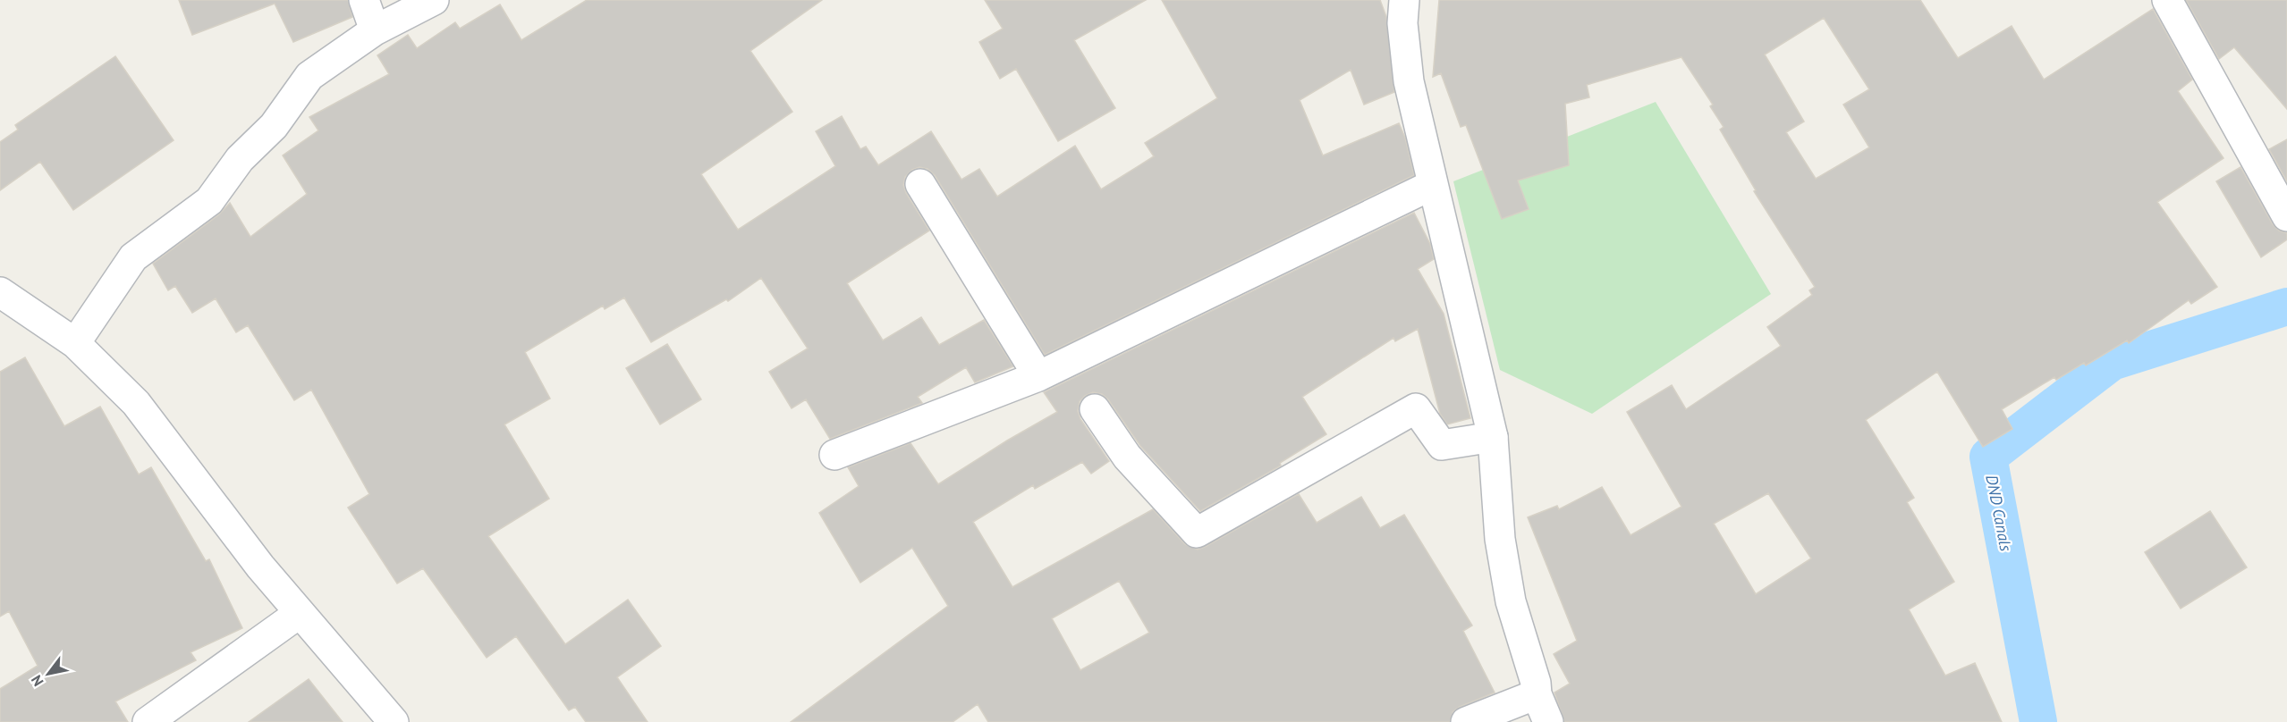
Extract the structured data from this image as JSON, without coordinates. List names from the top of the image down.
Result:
{
  "water": ["DND Canals"],
  "north": "bottom left"
}
